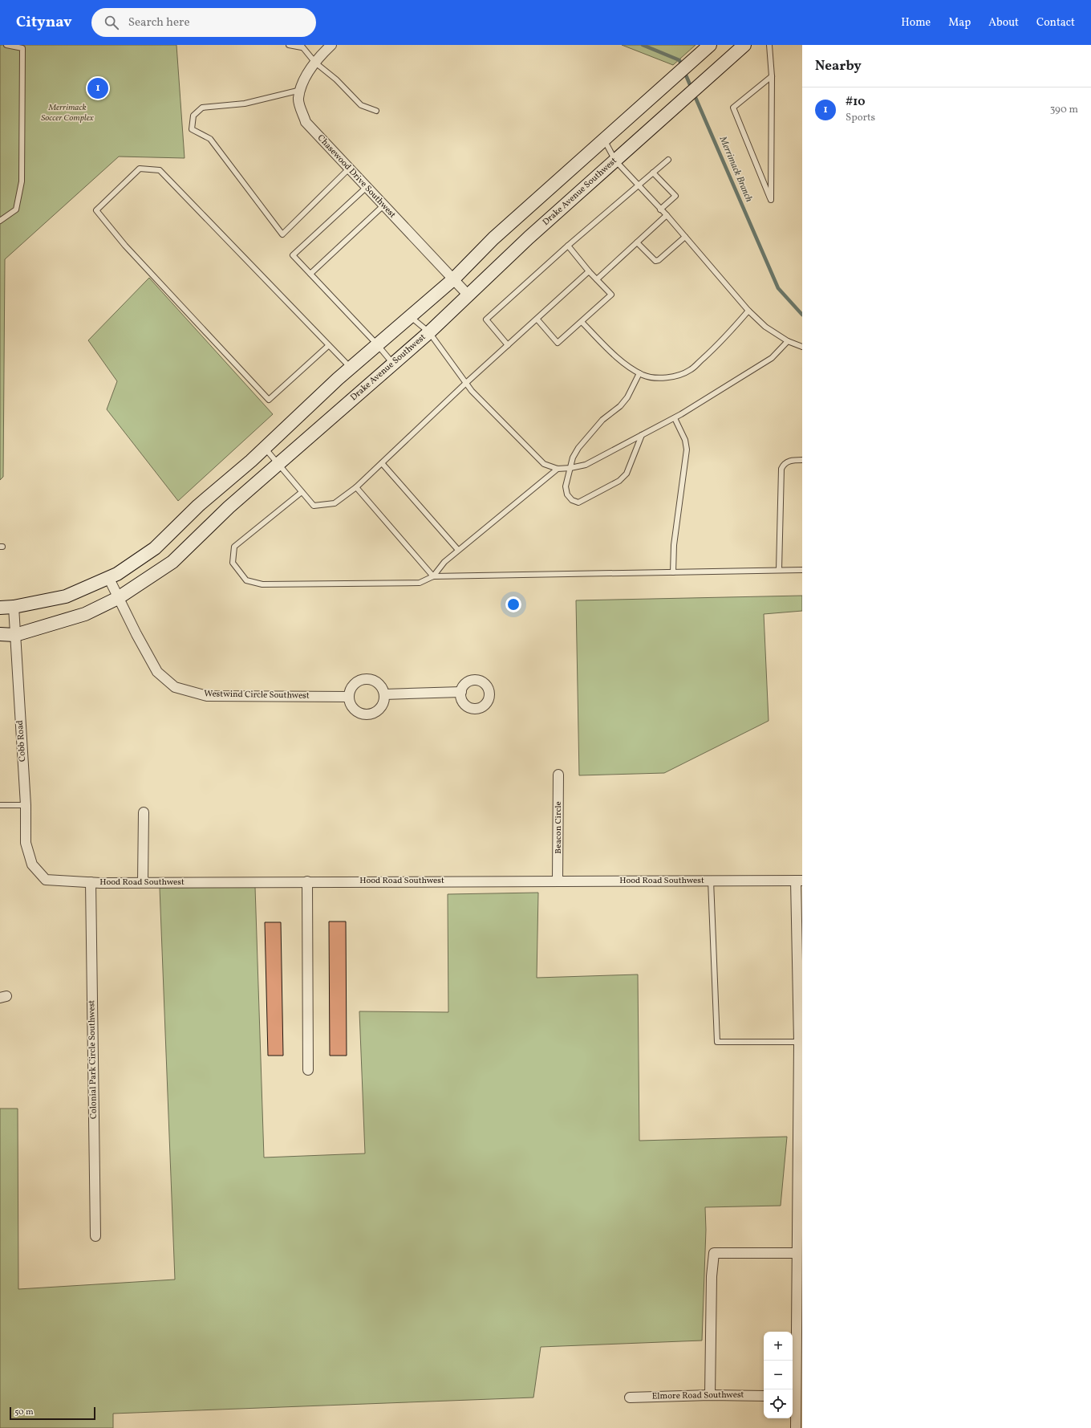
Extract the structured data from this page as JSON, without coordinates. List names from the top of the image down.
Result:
{
  "streets": {
    "street": [
      "Chasewood Drive Southwest",
      "Drake Avenue Southwest",
      "Westwind Circle Southwest",
      "Cobb Road",
      "Beacon Circle",
      "Hood Road Southwest",
      "Colonial Park Circle Southwest",
      "Elmore Road Southwest"
    ]
  },
  "crossings": [
    ["Chasewood Drive Southwest", "Drake Avenue Southwest"],
    ["Drake Avenue Southwest", "Westwind Circle Southwest"],
    ["Drake Avenue Southwest", "Cobb Road"],
    ["Cobb Road", "Hood Road Southwest"],
    ["Beacon Circle", "Hood Road Southwest"],
    ["Hood Road Southwest", "Colonial Park Circle Southwest"]
  ],
  "water": ["Merrimack Branch"],
  "parks": ["Merrimack Soccer Complex"],
  "scale_bar": "50 m",
  "page": {
    "header": "Citynav",
    "search": "Search here",
    "nav": [
      "Home",
      "Map",
      "About",
      "Contact"
    ],
    "heading": "Nearby",
    "pins": "1",
    "list": [
      {
        "mark": "1",
        "name": "#10",
        "note": "Sports",
        "value": "390 m"
      }
    ],
    "map_buttons": ["+", "−"],
    "scale": "50 m"
  }
}
